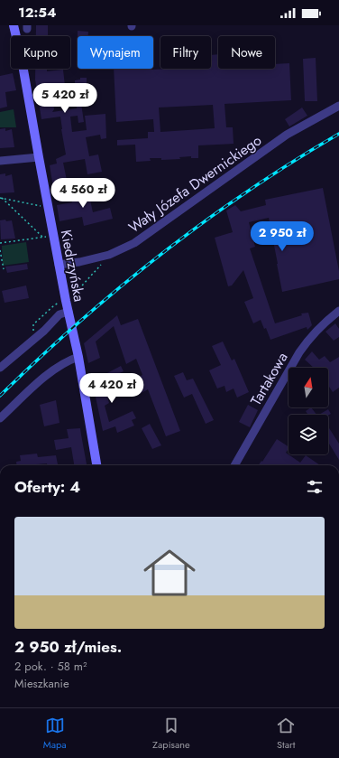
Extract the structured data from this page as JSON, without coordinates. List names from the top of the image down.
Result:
{
  "streets": {
    "street": ["Wały Józefa Dwernickiego", "Kiedrzyńska", "Tartakowa"]
  },
  "crossings": [
    ["Wały Józefa Dwernickiego", "Kiedrzyńska"]
  ],
  "north": "top",
  "page": {
    "status": "12:54",
    "chip": [
      "Kupno",
      "Wynajem",
      "Filtry",
      "Nowe"
    ],
    "price": [
      "5 420 zł",
      "4 560 zł",
      "2 950 zł",
      "4 420 zł"
    ],
    "heading": "Oferty: 4",
    "list": [
      {
        "name": "2 950 zł/mies.",
        "note": "2 pok. · 58 m² · Mieszkanie"
      }
    ],
    "tabs": ["Mapa", "Zapisane", "Start"]
  }
}
